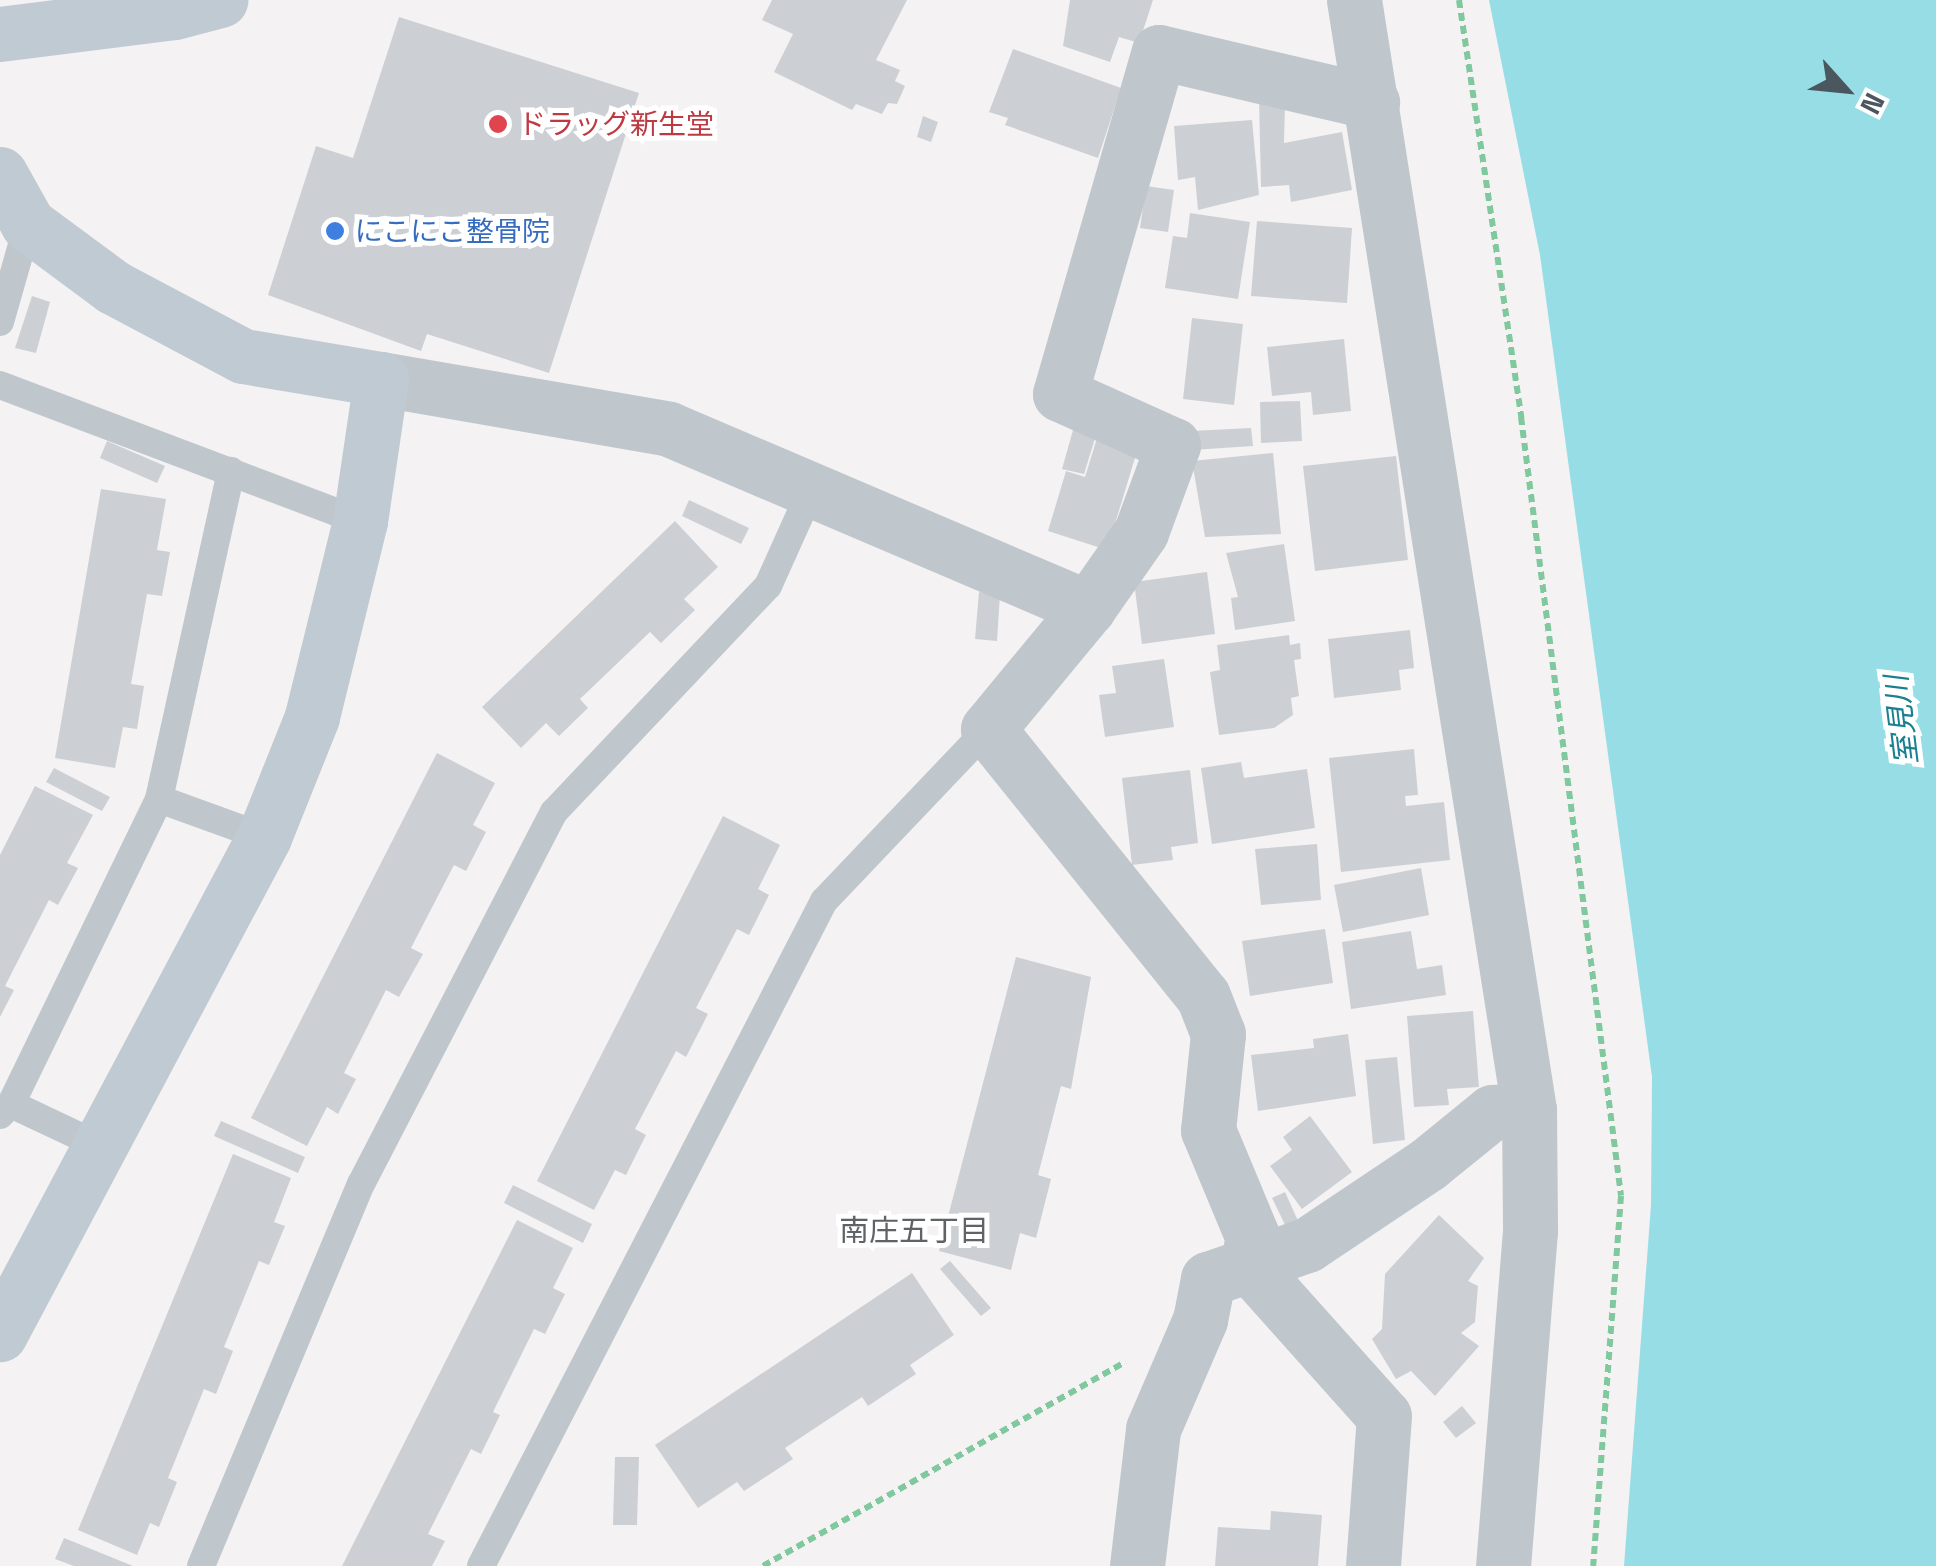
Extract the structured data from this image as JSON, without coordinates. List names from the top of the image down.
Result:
{
  "districts": ["南庄五丁目"],
  "water": ["室見川"],
  "places": ["ドラッグ新生堂", "にこにこ整骨院"],
  "north": "bottom right"
}
